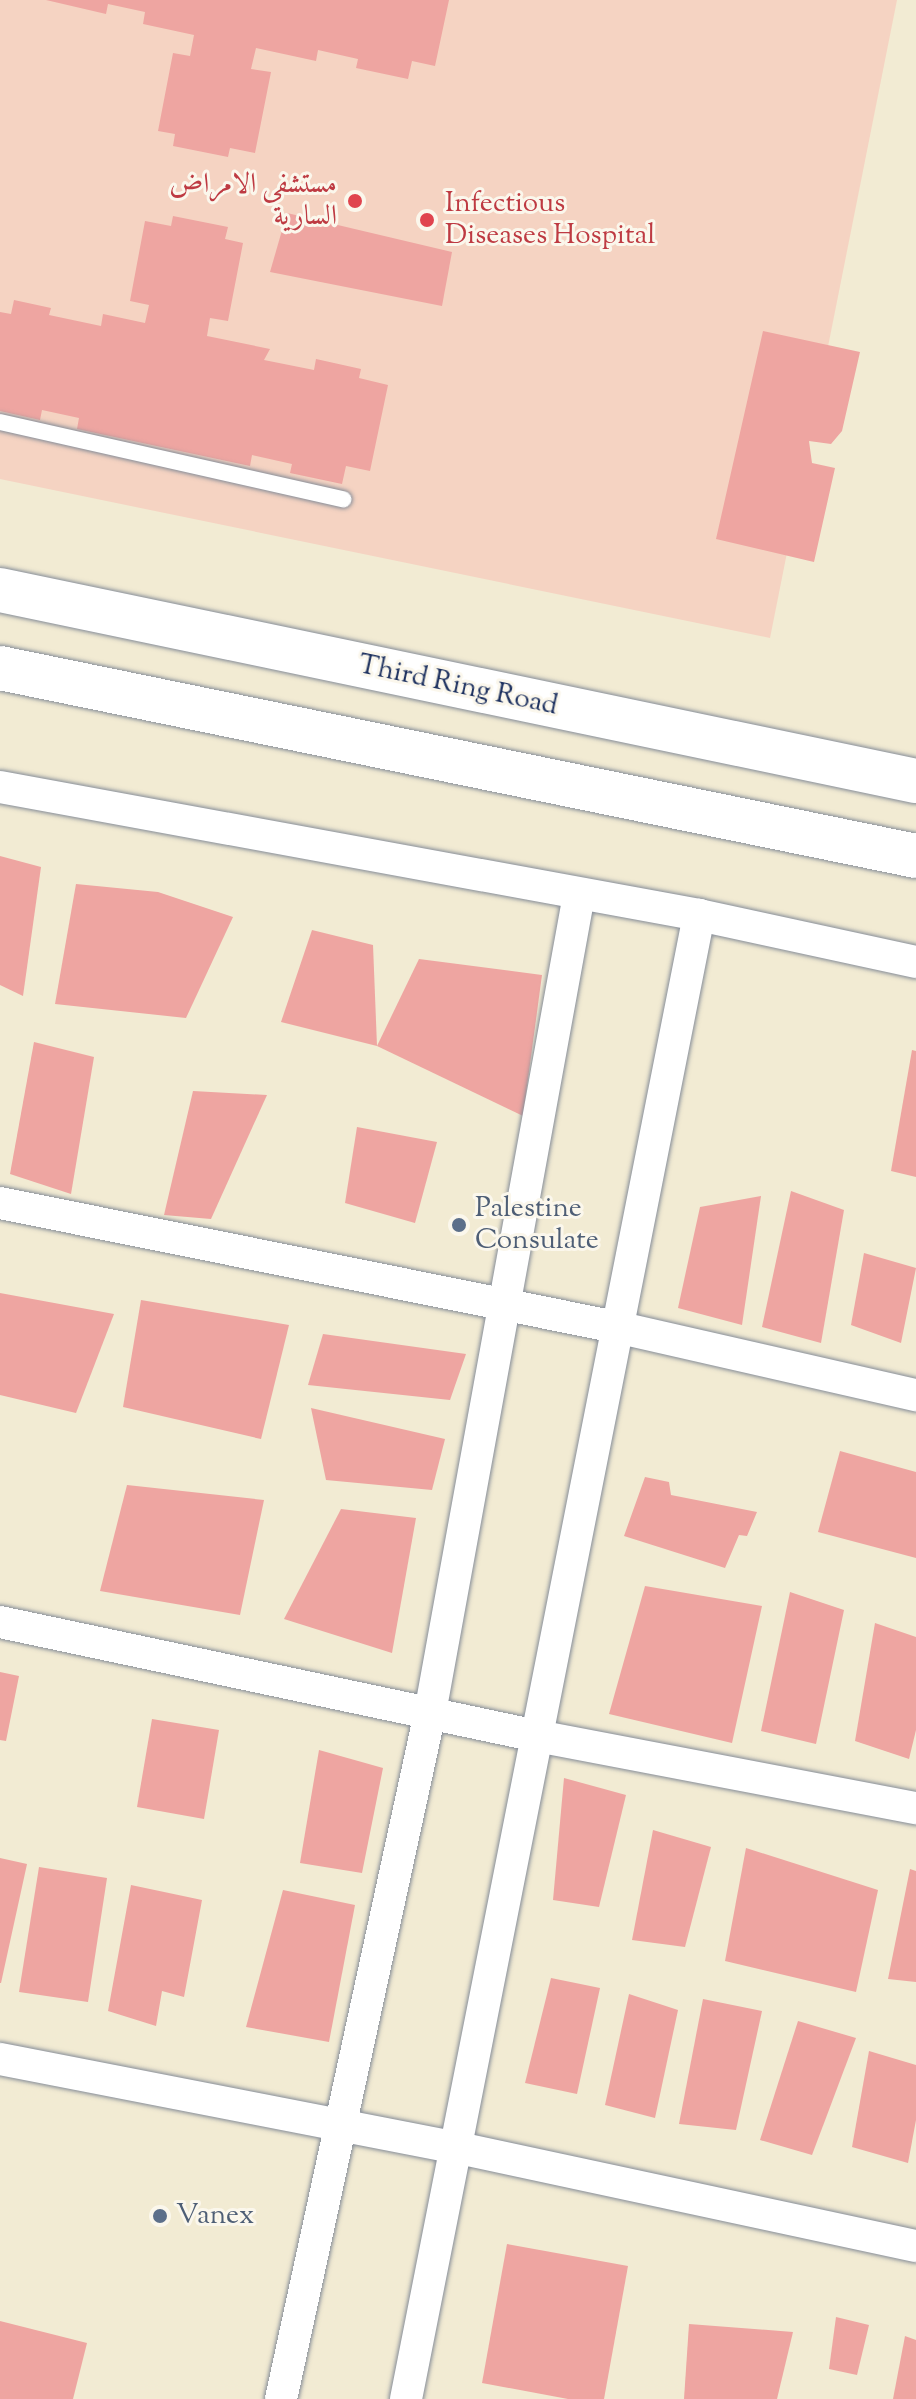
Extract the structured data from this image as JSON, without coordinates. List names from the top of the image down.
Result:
{
  "streets": {
    "highway": ["Third Ring Road"]
  },
  "places": [
    "مستشفى الامراض السارية",
    "Infectious Diseases Hospital",
    "Palestine Consulate",
    "Vanex"
  ]
}
